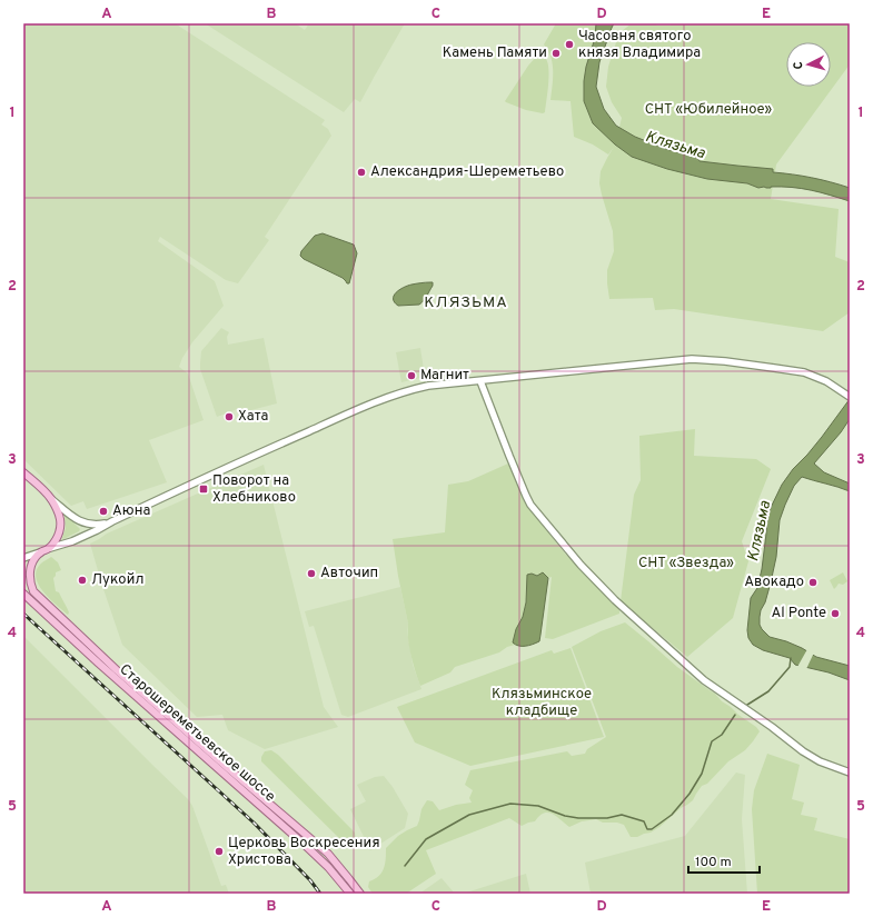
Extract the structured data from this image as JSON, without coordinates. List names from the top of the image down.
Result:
{
  "streets": {
    "main road": ["Старошереметьевское шоссе"]
  },
  "districts": ["КЛЯЗЬМА"],
  "water": ["Клязьма"],
  "parks": ["СНТ «Юбилейное»", "СНТ «Звезда»", "Клязьминское кладбище"],
  "places": {
    "other": [
      "Часовня святого князя Владимира",
      "Камень Памяти",
      "Александрия-Шереметьево",
      "Магнит",
      "Хата",
      "Аюна",
      "Авточип",
      "Лукойл",
      "Авокадо",
      "Al Ponte",
      "Церковь Воскресения Христова"
    ],
    "transit": ["Поворот на Хлебниково"]
  },
  "scale_bar": "100 m",
  "north": "left",
  "grid": {
    "columns": [
      "A",
      "B",
      "C",
      "D",
      "E"
    ],
    "rows": [
      "1",
      "2",
      "3",
      "4",
      "5"
    ]
  }
}
